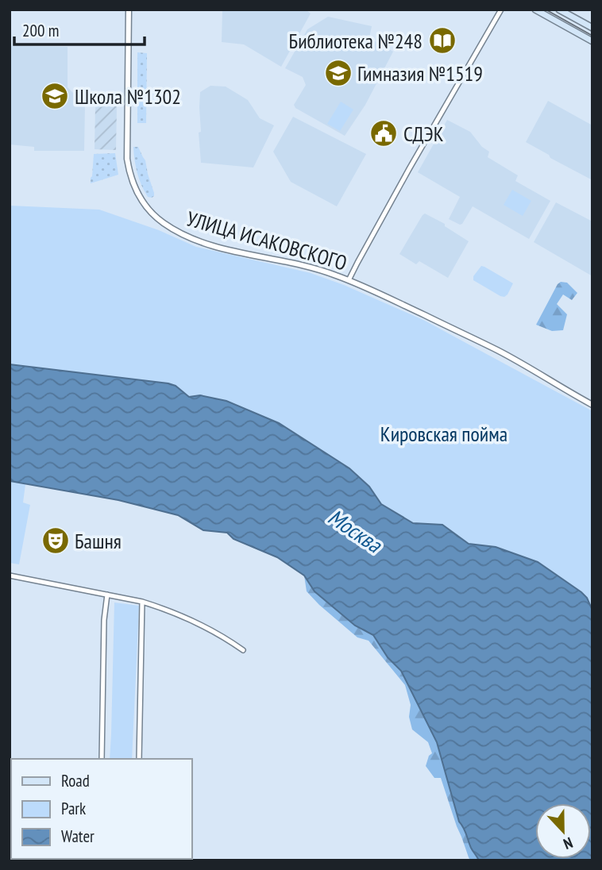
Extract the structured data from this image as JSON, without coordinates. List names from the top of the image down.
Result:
{
  "streets": {
    "street": ["УЛИЦА ИСАКОВСКОГО"]
  },
  "water": ["Москва"],
  "parks": ["Кировская пойма"],
  "places": {
    "library": ["Библиотека №248"],
    "school or university": ["Гимназия №1519", "Школа №1302"],
    "public building": ["СДЭК"],
    "theatre": ["Башня"]
  },
  "legend": ["Road", "Park", "Water"],
  "scale_bar": "200 m",
  "north": "bottom"
}
